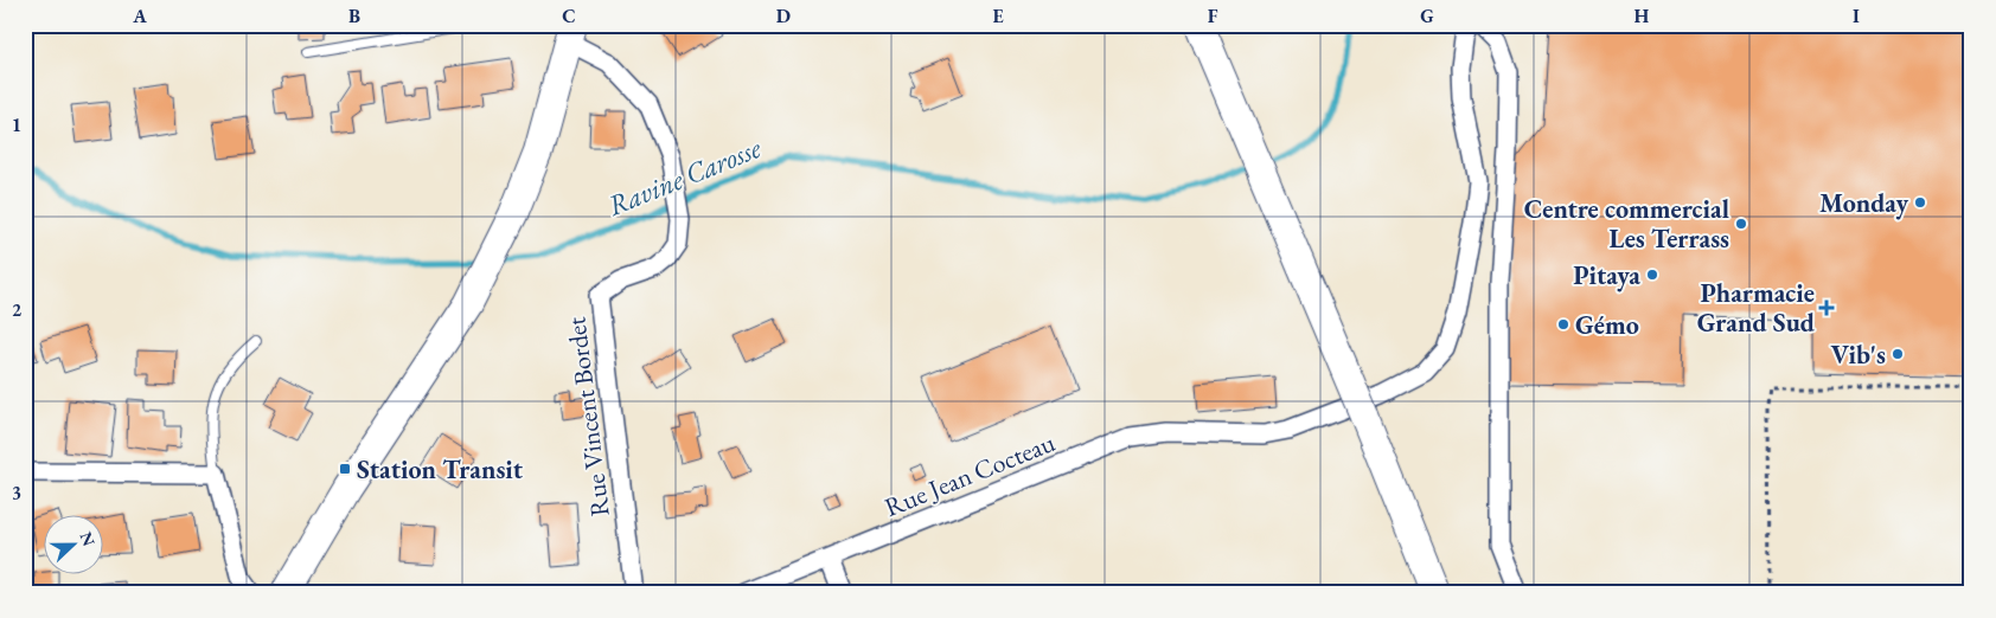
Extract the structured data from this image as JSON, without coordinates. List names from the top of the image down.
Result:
{
  "streets": {
    "street": ["Rue Vincent Bordet", "Rue Jean Cocteau"]
  },
  "water": ["Ravine Carosse"],
  "places": {
    "other": [
      "Monday",
      "Centre commercial Les Terrass",
      "Pitaya",
      "Gémo",
      "Vib's"
    ],
    "health": ["Pharmacie Grand Sud"],
    "transit": ["Station Transit"]
  },
  "north": "right",
  "grid": {
    "columns": [
      "A",
      "B",
      "C",
      "D",
      "E",
      "F",
      "G",
      "H",
      "I"
    ],
    "rows": ["1", "2", "3"]
  }
}
